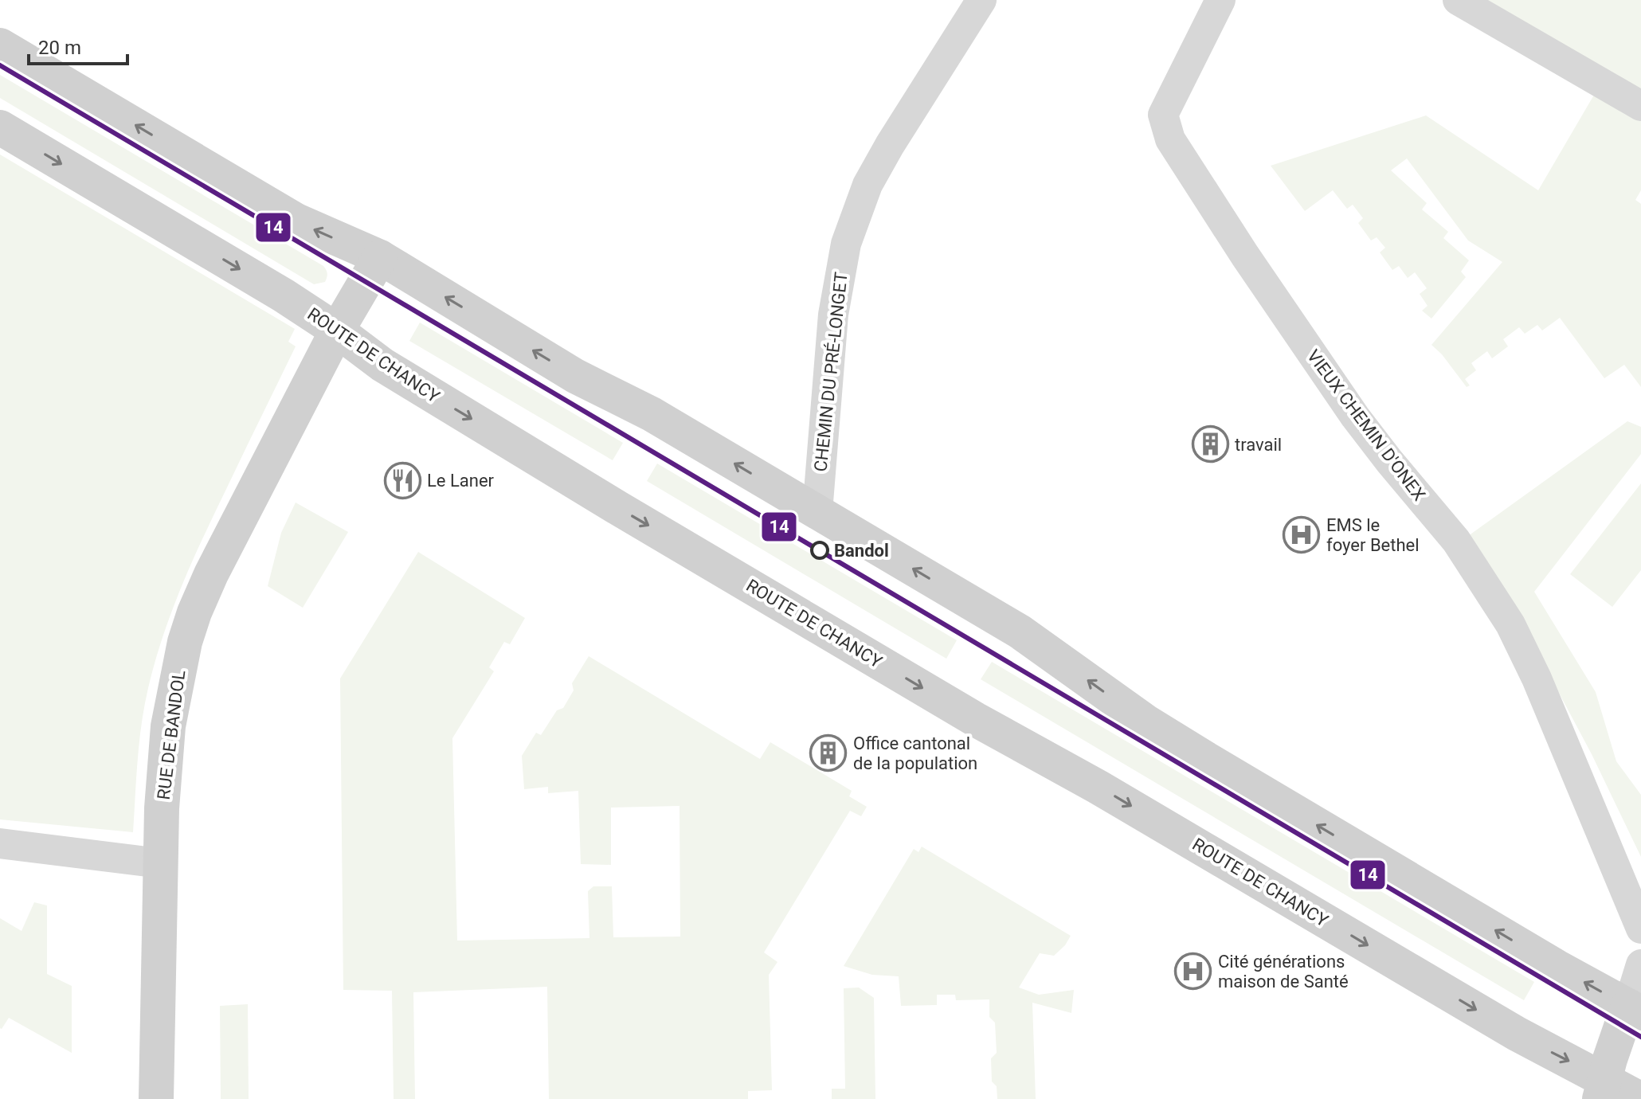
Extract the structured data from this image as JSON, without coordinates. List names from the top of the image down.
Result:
{
  "streets": {
    "main road": ["ROUTE DE CHANCY", "RUE DE BANDOL"],
    "street": ["CHEMIN DU PRÉ-LONGET", "VIEUX CHEMIN D'ONEX"]
  },
  "crossings": [
    ["ROUTE DE CHANCY", "RUE DE BANDOL"]
  ],
  "places": {
    "building": ["travail", "Office cantonal de la population"],
    "restaurant": ["Le Laner"],
    "hospital": ["EMS le foyer Bethel", "Cité générations maison de Santé"],
    "other": ["Bandol"]
  },
  "lines": ["transit line 14"],
  "scale_bar": "20 m"
}
